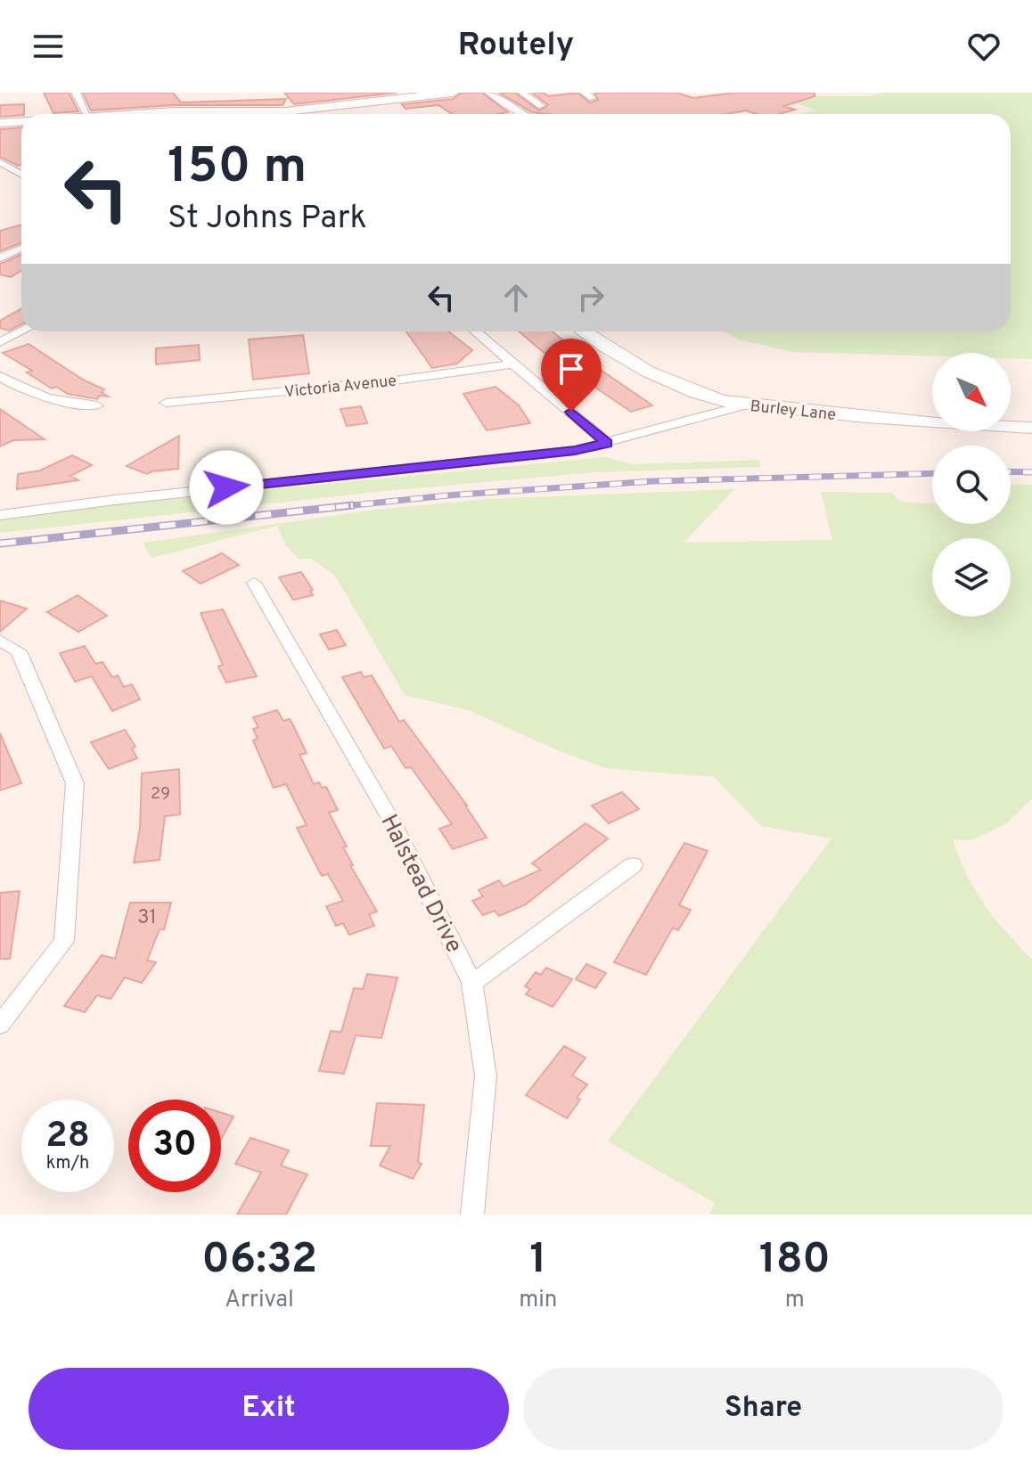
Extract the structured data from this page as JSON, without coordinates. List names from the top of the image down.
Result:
{
  "streets": {
    "street": ["Victoria Avenue", "Burley Lane", "Halstead Drive"]
  },
  "house_numbers": ["29", "31"],
  "north": "bottom right",
  "page": {
    "header": "Routely",
    "turn": ["150 m", "St Johns Park"],
    "speed": "28 km/h",
    "limit": "30",
    "eta": [
      "06:32",
      "Arrival",
      "1",
      "min",
      "180",
      "m"
    ],
    "buttons": ["Exit", "Share"]
  }
}
